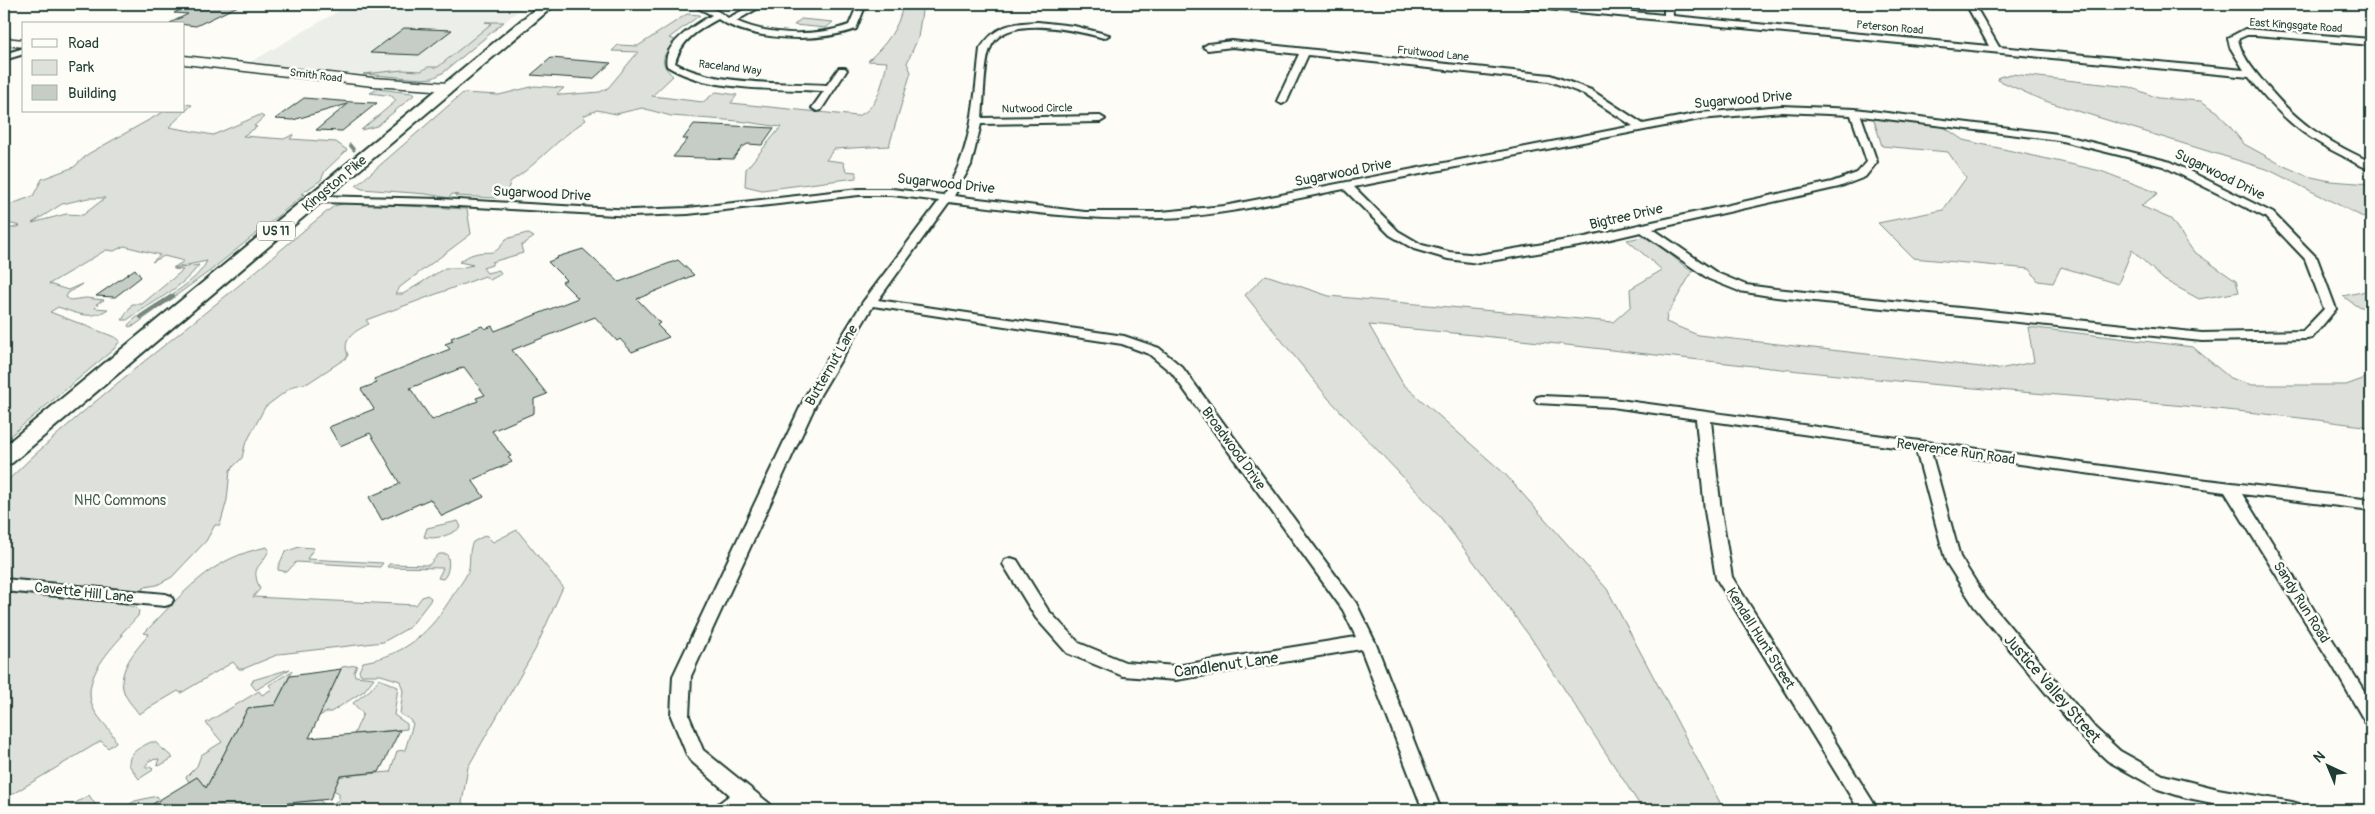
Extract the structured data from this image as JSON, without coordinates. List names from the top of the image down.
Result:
{
  "streets": {
    "main road": ["Kingston Pike", "US 11"],
    "street": [
      "East Kingsgate Road",
      "Peterson Road",
      "Fruitwood Lane",
      "Raceland Way",
      "Smith Road",
      "Sugarwood Drive",
      "Nutwood Circle",
      "Bigtree Drive",
      "Butternut Lane",
      "Broadwood Drive",
      "Reverence Run Road",
      "Cavette Hill Lane",
      "Sandy Run Road",
      "Kendall Hunt Street",
      "Candlenut Lane",
      "Justice Valley Street"
    ]
  },
  "crossings": [
    ["East Kingsgate Road", "Peterson Road"],
    ["Fruitwood Lane", "Sugarwood Drive"],
    ["Smith Road", "Kingston Pike"],
    ["Sugarwood Drive", "Kingston Pike"],
    ["Sugarwood Drive", "Bigtree Drive"],
    ["Sugarwood Drive", "Butternut Lane"],
    ["Nutwood Circle", "Butternut Lane"],
    ["Butternut Lane", "Broadwood Drive"],
    ["Broadwood Drive", "Candlenut Lane"],
    ["Reverence Run Road", "Sandy Run Road"],
    ["Reverence Run Road", "Kendall Hunt Street"],
    ["Reverence Run Road", "Justice Valley Street"]
  ],
  "parks": ["NHC Commons"],
  "legend": ["Road", "Park", "Building"],
  "north": "top left"
}
